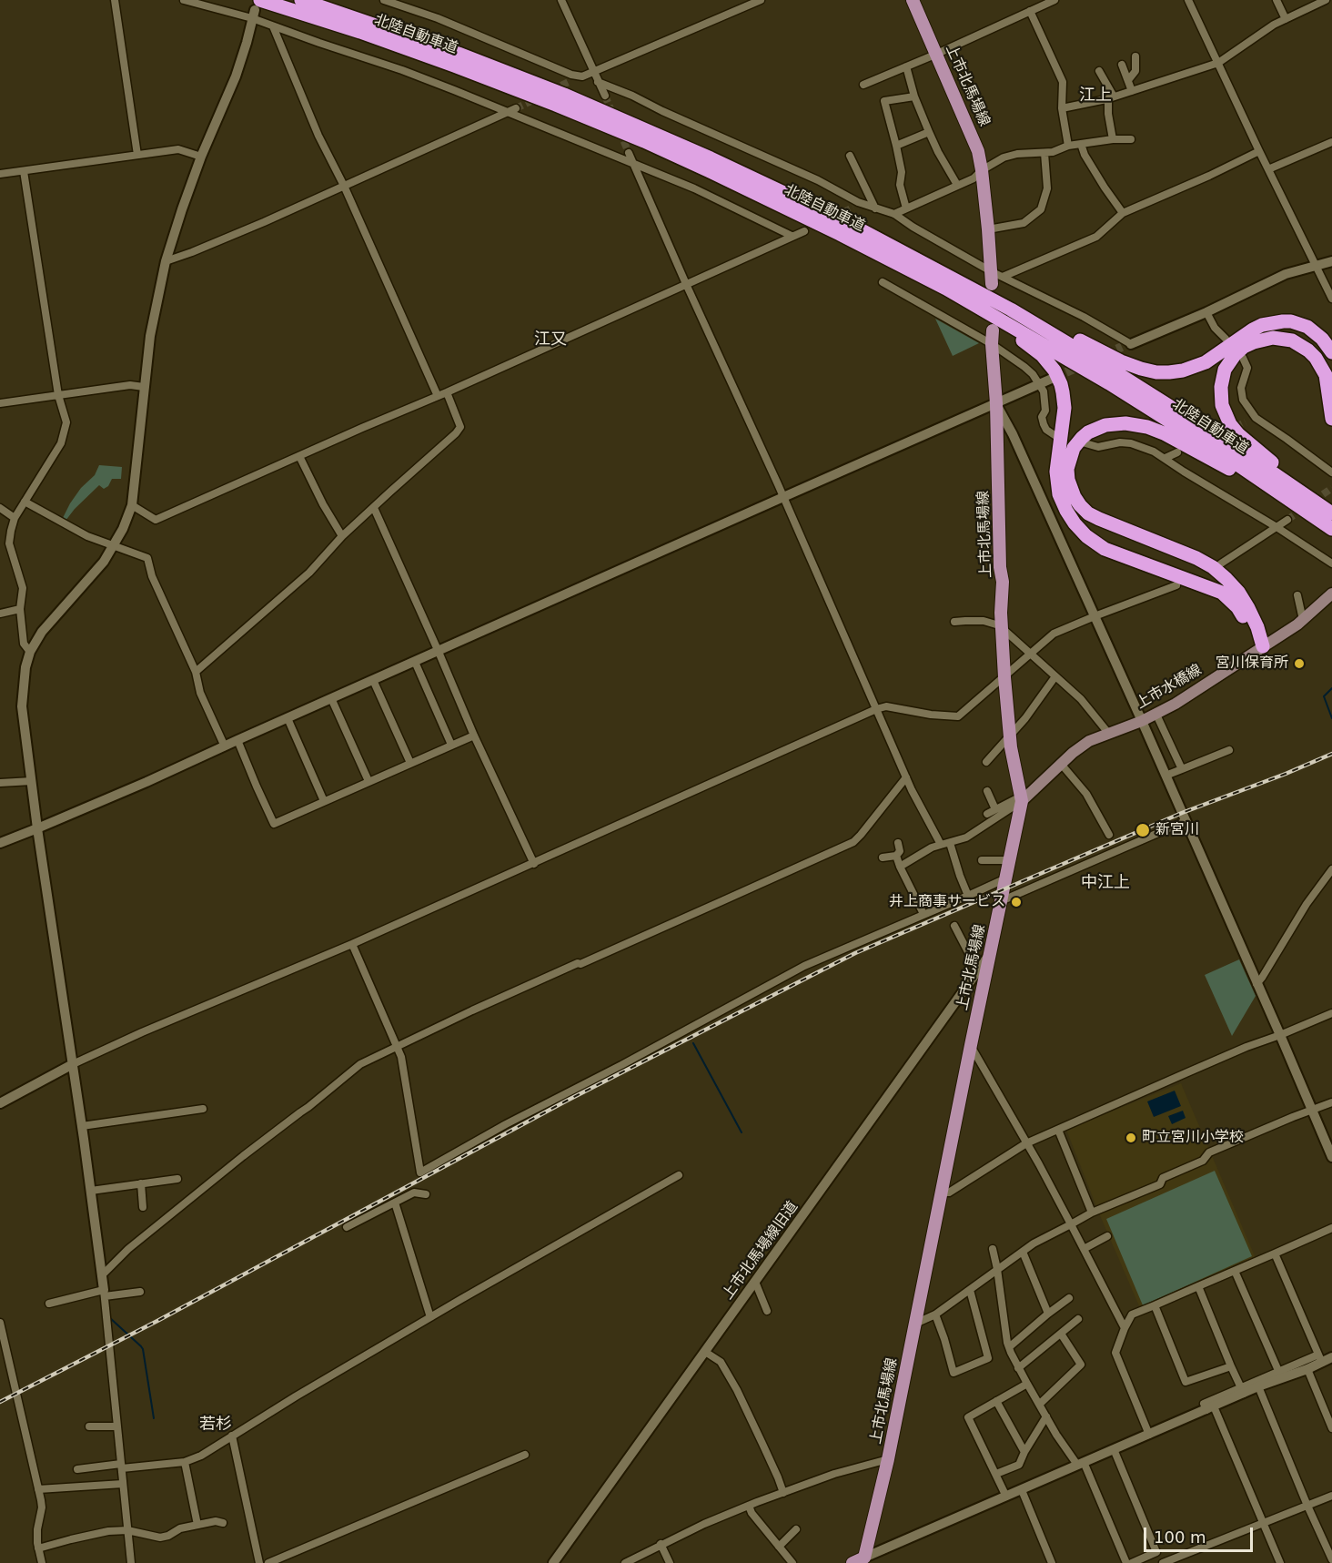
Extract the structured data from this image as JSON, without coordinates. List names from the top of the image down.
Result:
{
  "streets": {
    "highway": ["北陸自動車道"],
    "main road": ["上市北馬場線", "上市水橋線"],
    "street": ["上市北馬場線旧道"]
  },
  "crossings": [
    ["上市北馬場線", "上市水橋線"],
    ["上市北馬場線", "上市北馬場線旧道"]
  ],
  "districts": [
    "江上",
    "江又",
    "中江上",
    "若杉"
  ],
  "places": [
    "宮川保育所",
    "新宮川",
    "井上商事サービス",
    "町立宮川小学校"
  ],
  "scale_bar": "100 m"
}
